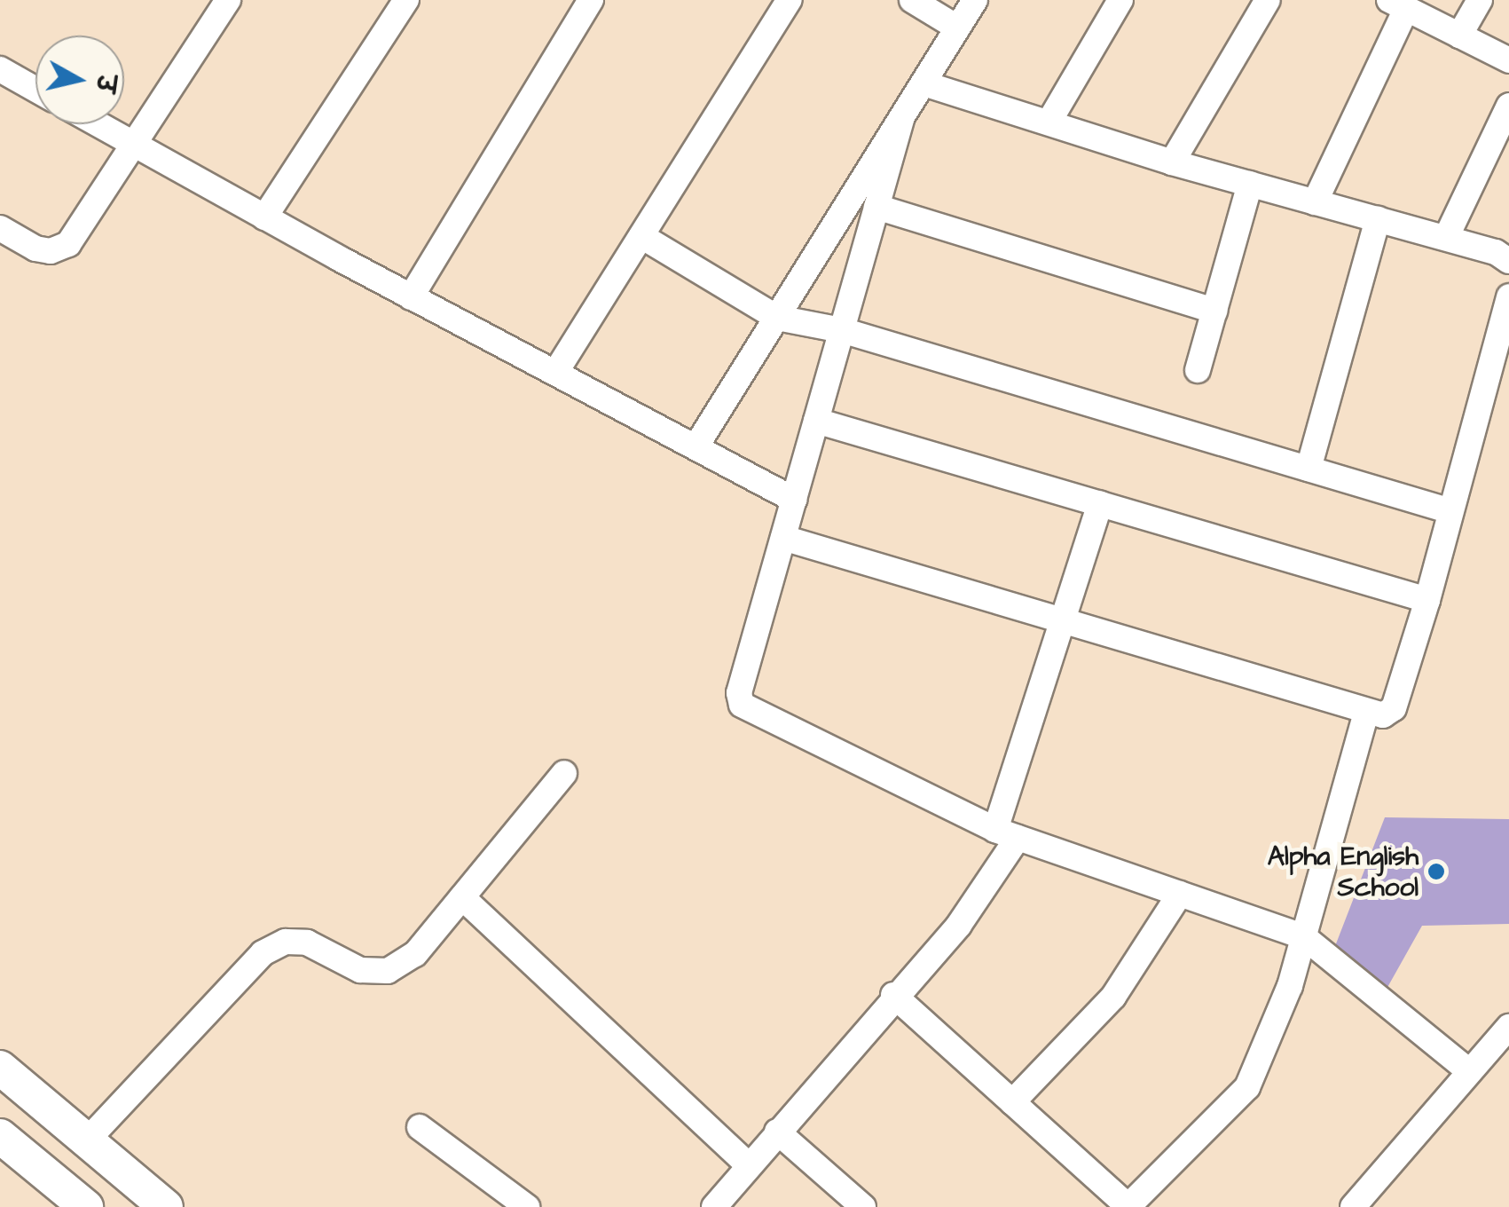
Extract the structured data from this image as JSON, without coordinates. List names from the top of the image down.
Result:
{
  "places": ["Alpha English School"],
  "north": "right"
}
